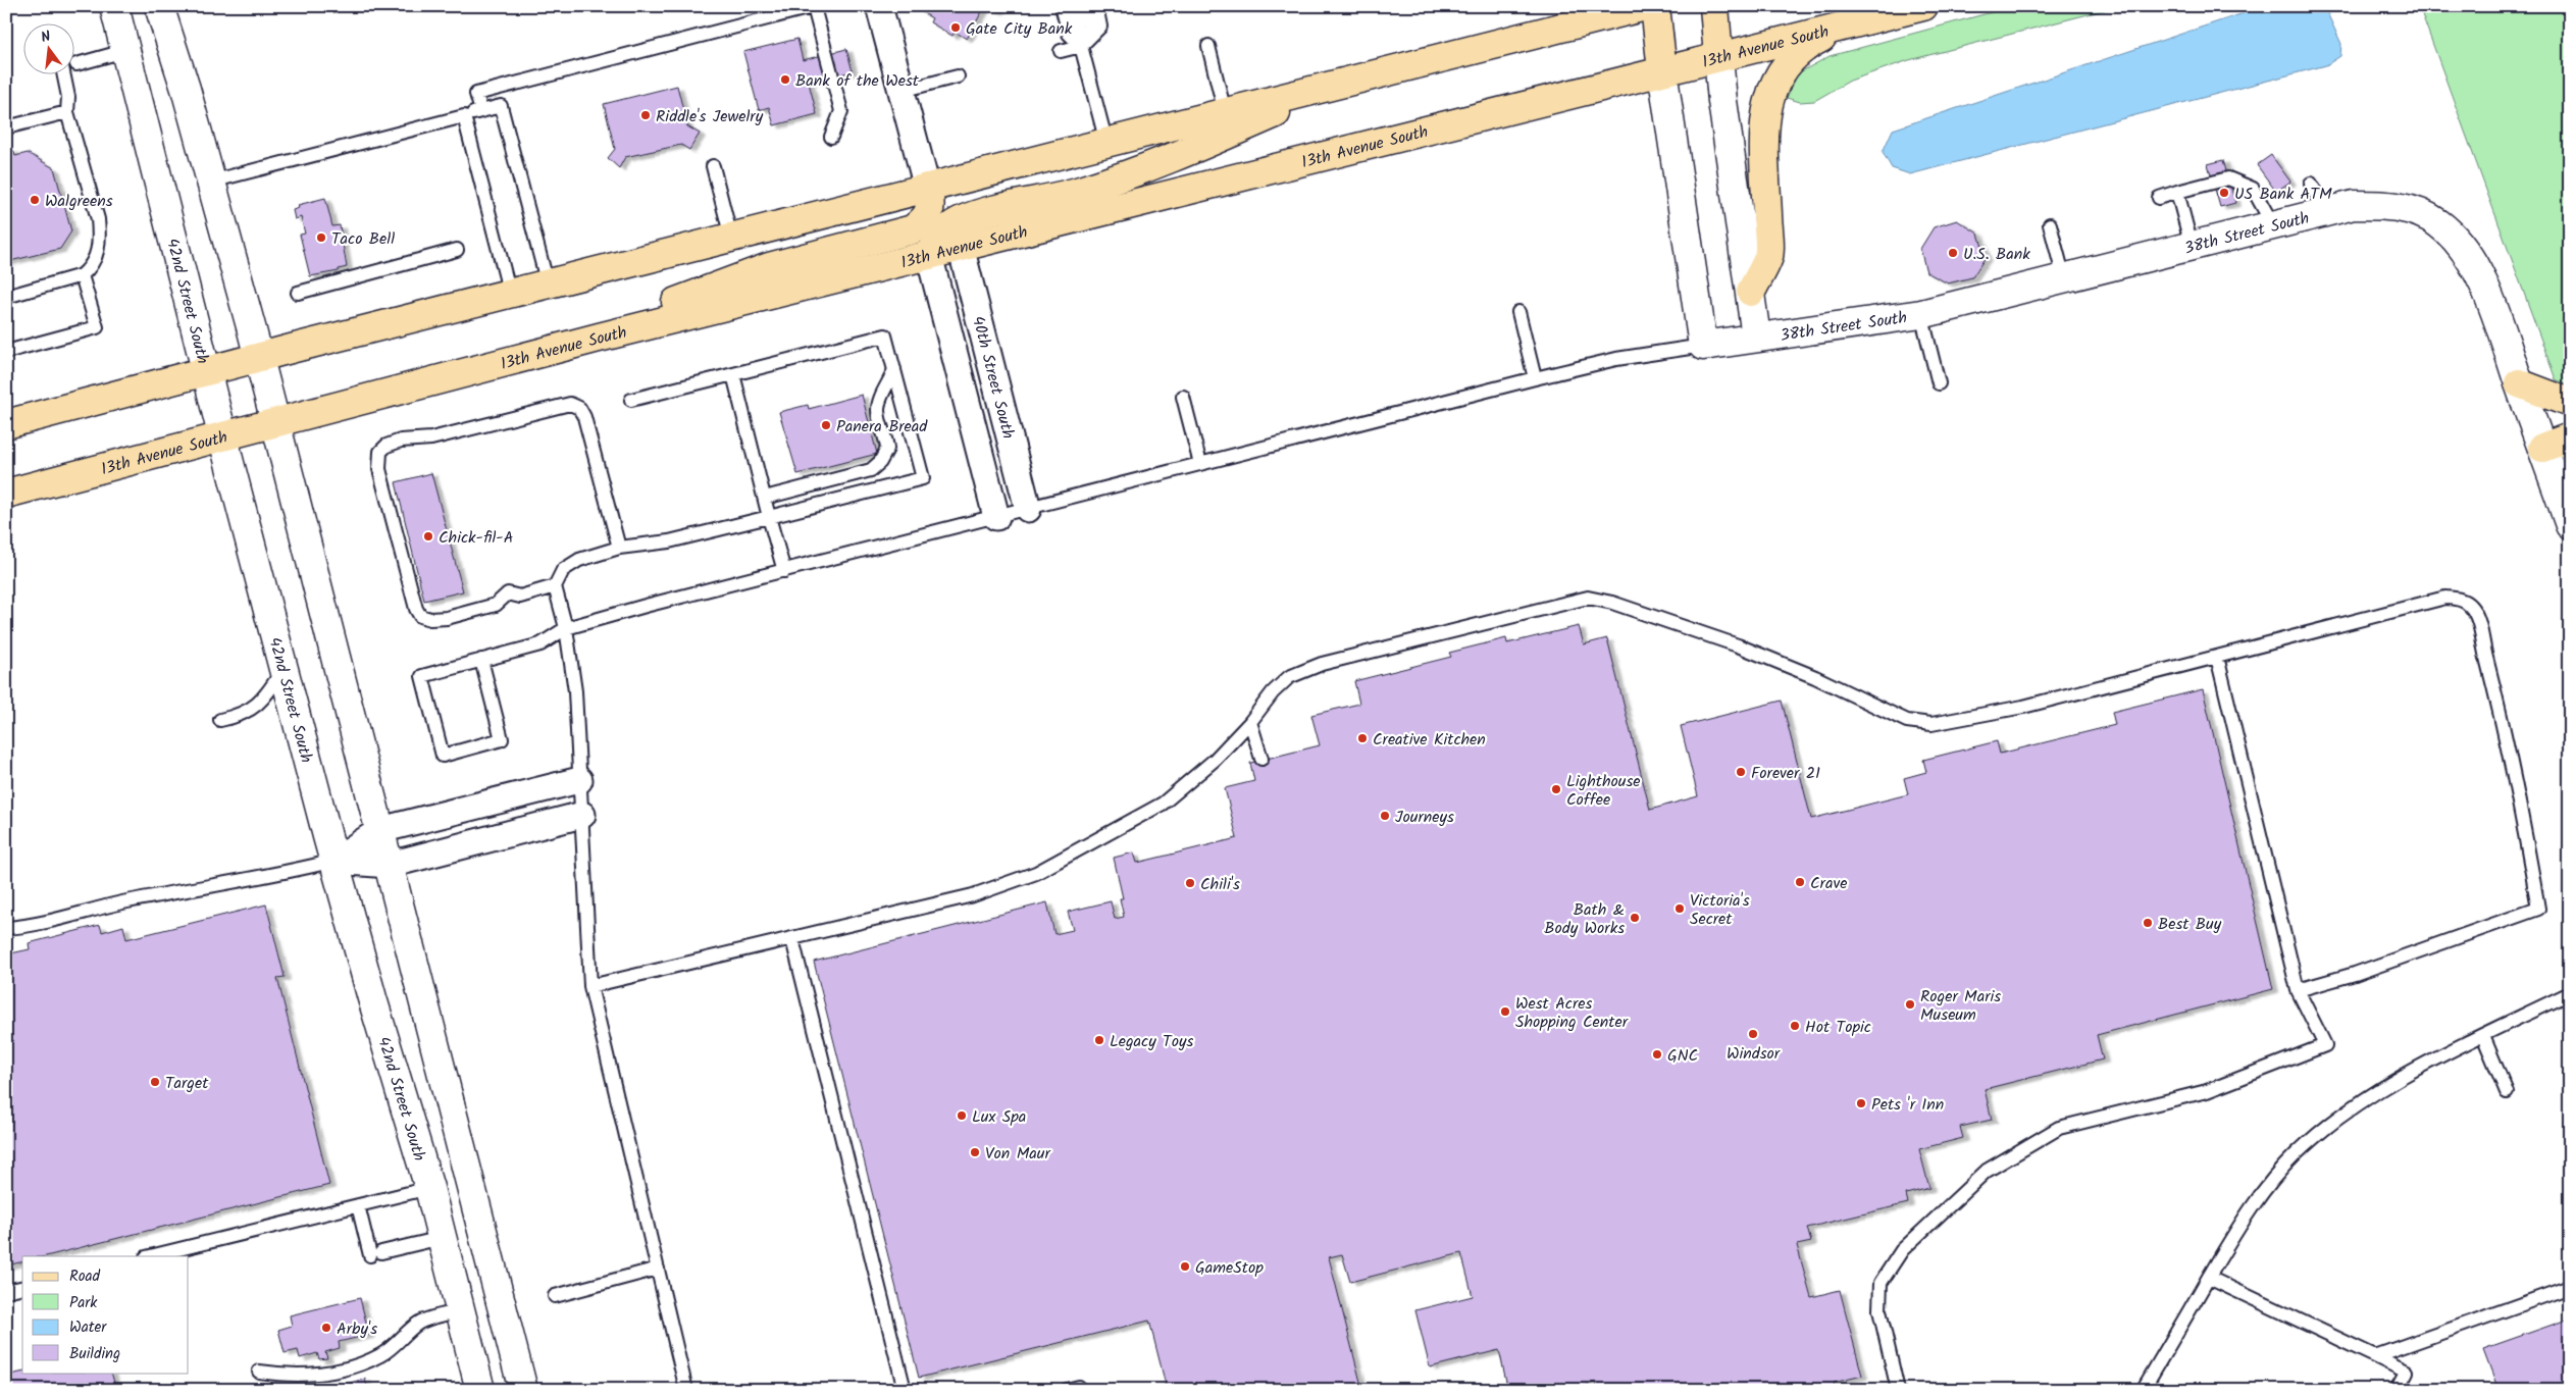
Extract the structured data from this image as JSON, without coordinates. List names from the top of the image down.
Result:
{
  "streets": {
    "main road": ["13th Avenue South", "38th Street South", "42nd Street South"],
    "street": ["40th Street South"]
  },
  "crossings": [
    ["13th Avenue South", "38th Street South"],
    ["13th Avenue South", "42nd Street South"],
    ["13th Avenue South", "40th Street South"]
  ],
  "places": [
    "Gate City Bank",
    "Bank of the West",
    "Riddle's Jewelry",
    "US Bank ATM",
    "Walgreens",
    "Taco Bell",
    "U.S. Bank",
    "Panera Bread",
    "Chick-fil-A",
    "Creative Kitchen",
    "Forever 21",
    "Lighthouse Coffee",
    "Journeys",
    "Crave",
    "Chili's",
    "Victoria's Secret",
    "Bath & Body Works",
    "Best Buy",
    "Roger Maris Museum",
    "West Acres Shopping Center",
    "Hot Topic",
    "Windsor",
    "Legacy Toys",
    "GNC",
    "Target",
    "Pets 'r Inn",
    "Lux Spa",
    "Von Maur",
    "GameStop",
    "Arby's"
  ],
  "legend": [
    "Road",
    "Park",
    "Water",
    "Building"
  ],
  "north": "top"
}
